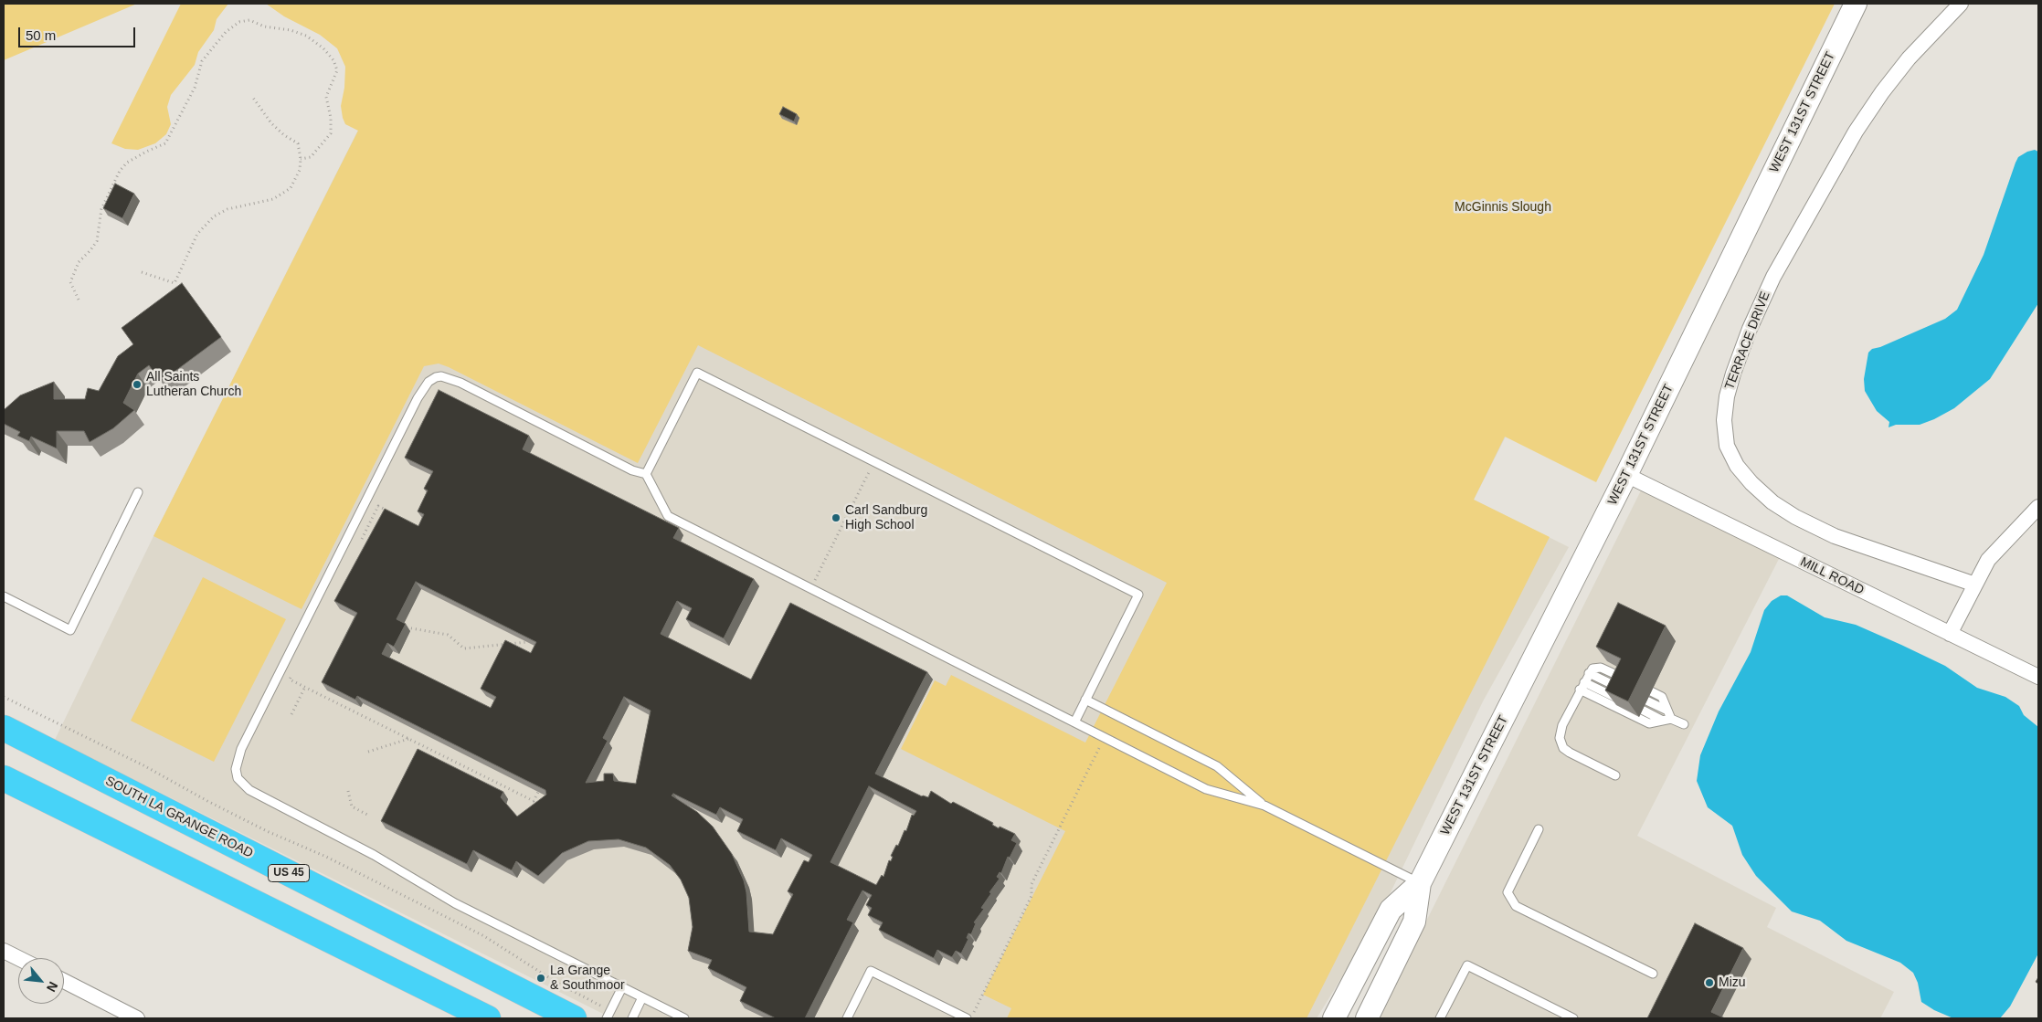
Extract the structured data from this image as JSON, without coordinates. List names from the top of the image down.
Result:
{
  "streets": {
    "highway": ["SOUTH LA GRANGE ROAD", "US 45"],
    "street": ["WEST 131ST STREET", "TERRACE DRIVE", "MILL ROAD"]
  },
  "crossings": [
    ["WEST 131ST STREET", "MILL ROAD"]
  ],
  "parks": ["McGinnis Slough"],
  "places": [
    "All Saints Lutheran Church",
    "Carl Sandburg High School",
    "La Grange & Southmoor",
    "Mizu"
  ],
  "scale_bar": "50 m",
  "north": "bottom right"
}
